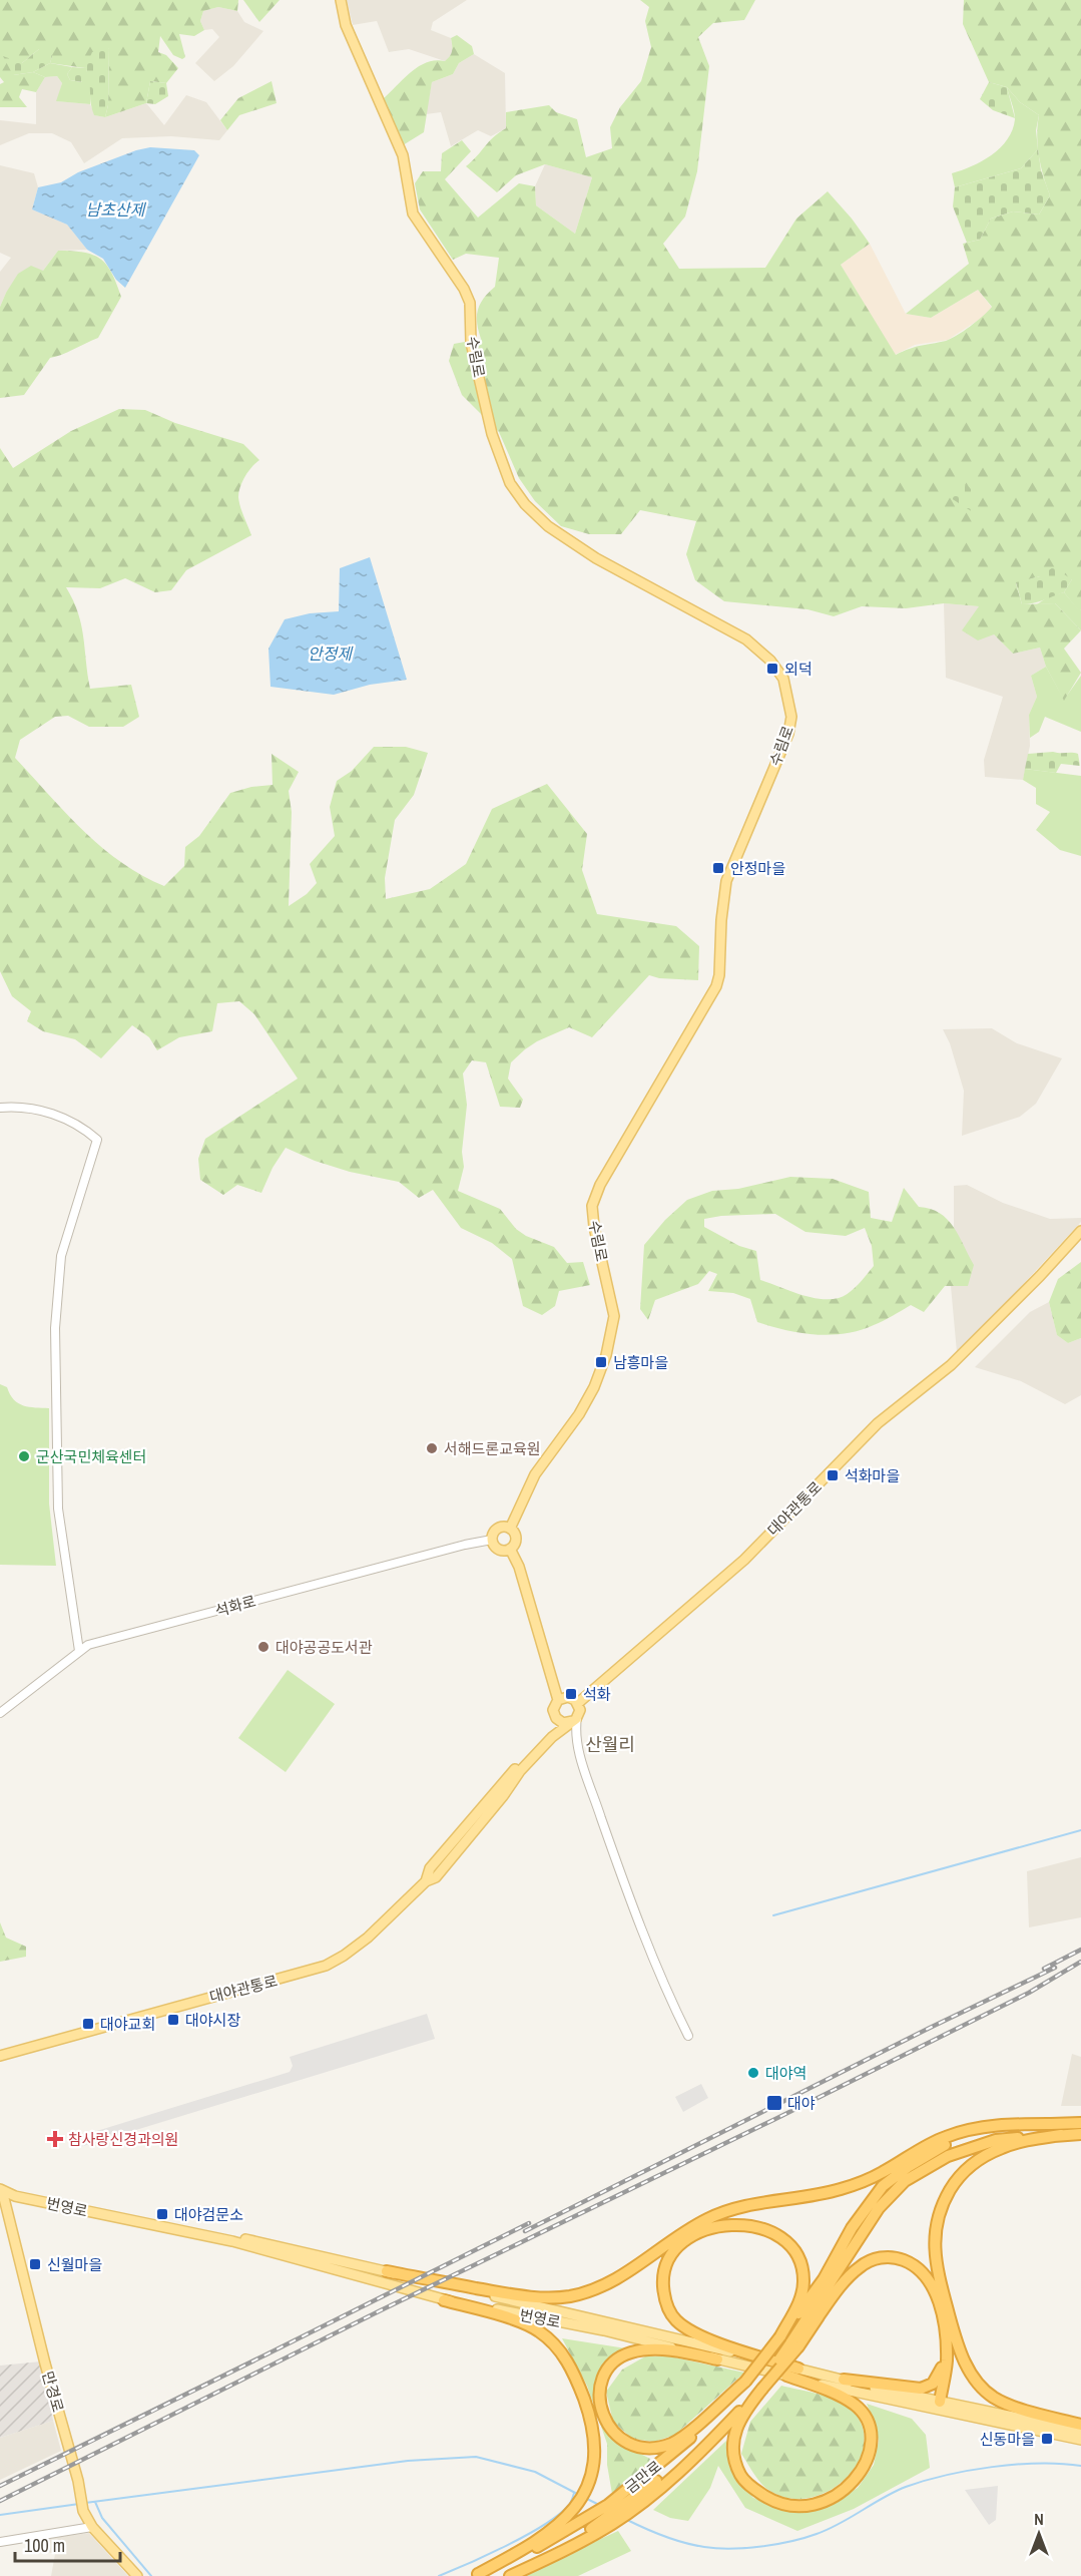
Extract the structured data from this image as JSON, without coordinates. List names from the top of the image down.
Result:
{
  "streets": {
    "highway": ["금만로"],
    "main road": [
      "수림로",
      "대야관통로",
      "번영로",
      "만경로"
    ],
    "street": ["석화로"]
  },
  "crossings": [
    ["수림로", "대야관통로"],
    ["수림로", "석화로"],
    ["번영로", "만경로"]
  ],
  "districts": ["산월리"],
  "water": ["남초산제", "안정제"],
  "places": {
    "transit": [
      "외덕",
      "안정마을",
      "남흥마을",
      "석화마을",
      "석화",
      "대야시장",
      "대야교회",
      "대야",
      "대야검문소",
      "신월마을",
      "신동마을"
    ],
    "other": [
      "서해드론교육원",
      "군산국민체육센터",
      "대야공공도서관",
      "대야역"
    ],
    "health": ["참사랑신경과의원"]
  },
  "scale_bar": "100 m",
  "north": "top"
}
